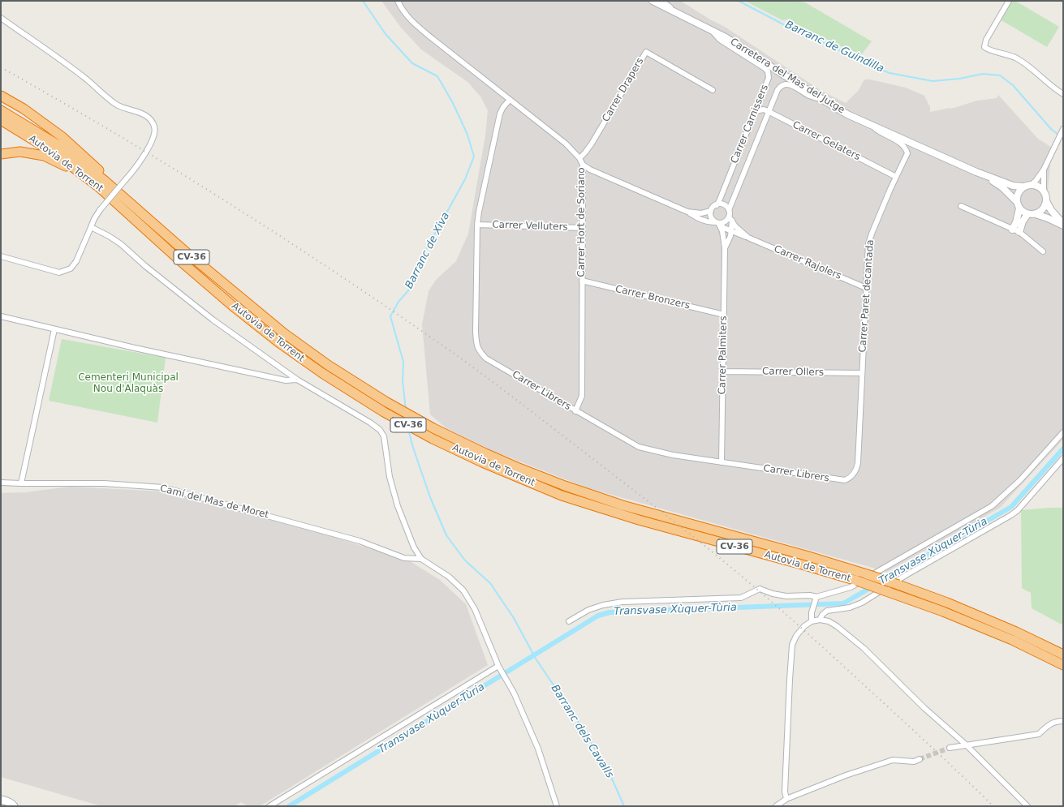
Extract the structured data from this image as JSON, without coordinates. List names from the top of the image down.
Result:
{
  "streets": {
    "highway": ["Autovia de Torrent", "CV-36"],
    "street": [
      "Carretera del Mas del Jutge",
      "Carrer Drapers",
      "Carrer Carnissers",
      "Carrer Gelaters",
      "Carrer Hort de Soriano",
      "Carrer Velluters",
      "Carrer Rajolers",
      "Carrer Paret decantada",
      "Carrer Bronzers",
      "Carrer Palmiters",
      "Carrer Ollers",
      "Carrer Librers",
      "Camí del Mas de Moret"
    ]
  },
  "crossings": [
    ["Carretera del Mas del Jutge", "Carrer Carnissers"],
    ["Carretera del Mas del Jutge", "Carrer Paret decantada"],
    ["Carrer Drapers", "Carrer Hort de Soriano"],
    ["Carrer Carnissers", "Carrer Gelaters"],
    ["Carrer Carnissers", "Carrer Rajolers"],
    ["Carrer Carnissers", "Carrer Palmiters"],
    ["Carrer Gelaters", "Carrer Paret decantada"],
    ["Carrer Hort de Soriano", "Carrer Velluters"],
    ["Carrer Hort de Soriano", "Carrer Rajolers"],
    ["Carrer Hort de Soriano", "Carrer Bronzers"],
    ["Carrer Hort de Soriano", "Carrer Librers"],
    ["Carrer Velluters", "Carrer Librers"],
    ["Carrer Rajolers", "Carrer Paret decantada"],
    ["Carrer Rajolers", "Carrer Palmiters"],
    ["Carrer Paret decantada", "Carrer Ollers"],
    ["Carrer Paret decantada", "Carrer Librers"],
    ["Carrer Bronzers", "Carrer Palmiters"],
    ["Carrer Palmiters", "Carrer Ollers"],
    ["Carrer Palmiters", "Carrer Librers"]
  ],
  "water": [
    "Barranc de Guindilla",
    "Barranc de Xiva",
    "Transvase Xùquer-Tùria",
    "Barranc dels Cavalls"
  ],
  "parks": ["Cementeri Municipal Nou d'Alaquàs"]
}
